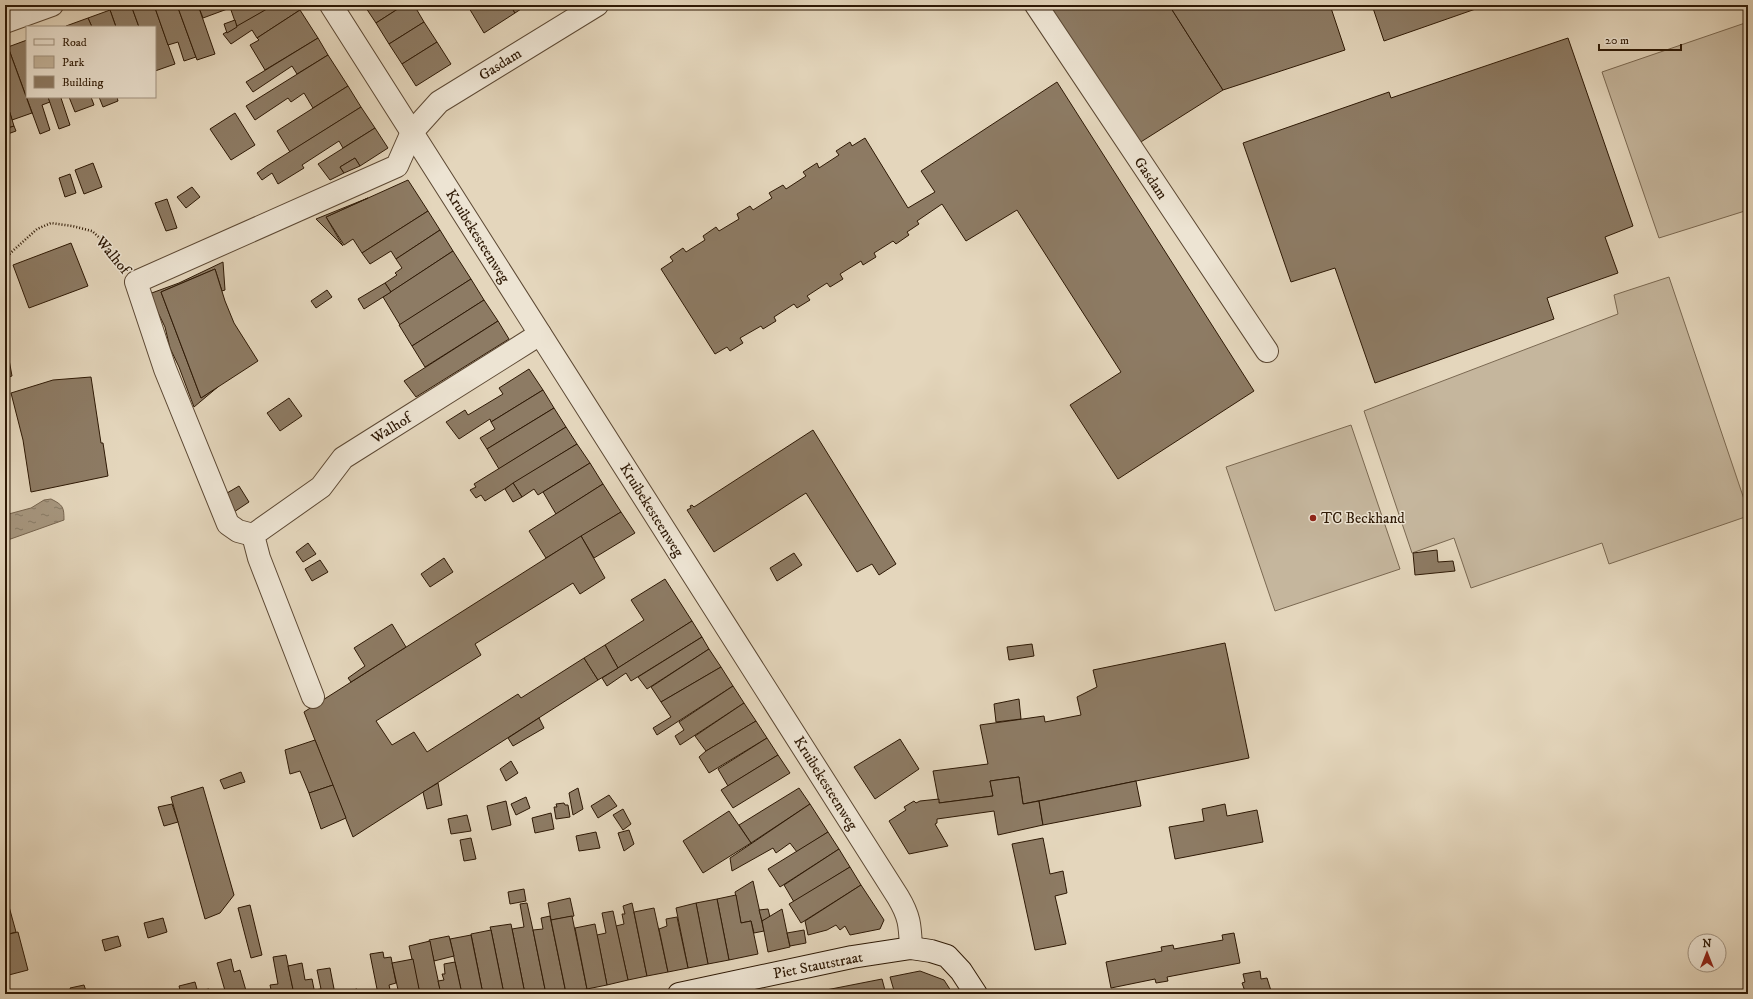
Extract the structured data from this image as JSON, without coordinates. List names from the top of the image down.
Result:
{
  "streets": {
    "street": [
      "Gasdam",
      "Kruibekesteenweg",
      "Walhof",
      "Piet Stautstraat"
    ]
  },
  "crossings": [
    ["Gasdam", "Kruibekesteenweg"],
    ["Gasdam", "Walhof"],
    ["Kruibekesteenweg", "Walhof"],
    ["Kruibekesteenweg", "Piet Stautstraat"]
  ],
  "places": ["TC Beckhand"],
  "legend": ["Road", "Park", "Building"],
  "scale_bar": "20 m",
  "north": "top"
}
